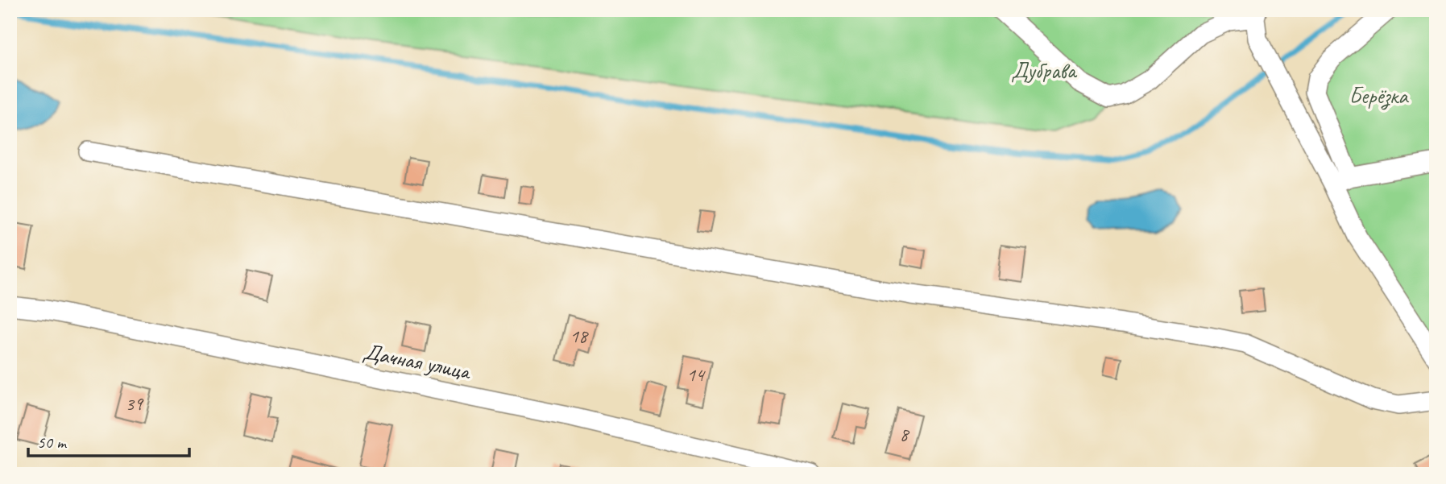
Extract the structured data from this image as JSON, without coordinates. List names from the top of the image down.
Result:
{
  "streets": {
    "street": ["Дачная улица"]
  },
  "parks": ["Дубрава", "Берёзка"],
  "house_numbers": [
    "18",
    "14",
    "39",
    "8"
  ],
  "scale_bar": "50 m"
}
